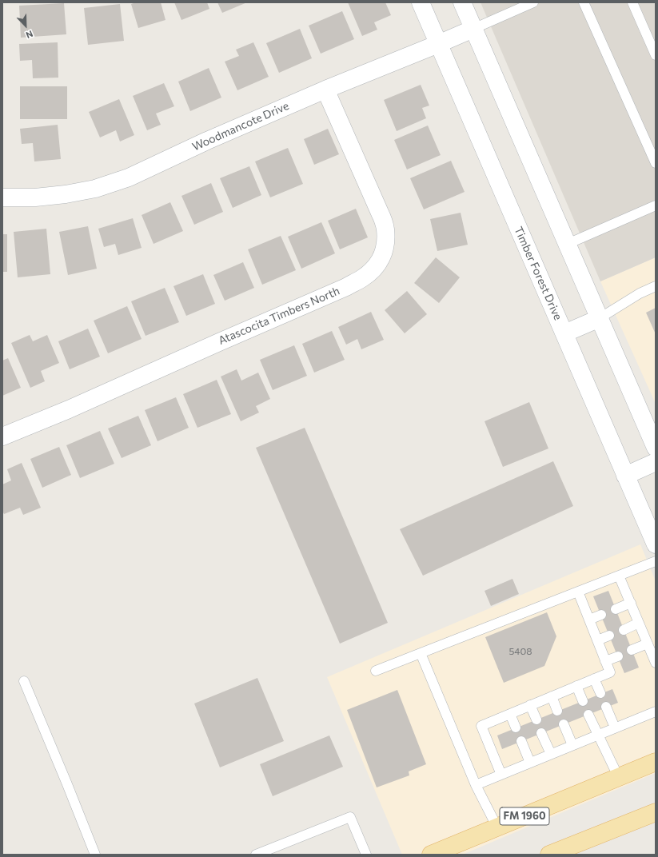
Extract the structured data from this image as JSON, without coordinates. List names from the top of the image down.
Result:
{
  "streets": {
    "main road": [
      "Woodmancote Drive",
      "Timber Forest Drive",
      "Atascocita Timbers North",
      "FM 1960"
    ]
  },
  "crossings": [
    ["Woodmancote Drive", "Timber Forest Drive"],
    ["Woodmancote Drive", "Atascocita Timbers North"]
  ],
  "house_numbers": ["5408"],
  "north": "bottom right"
}
